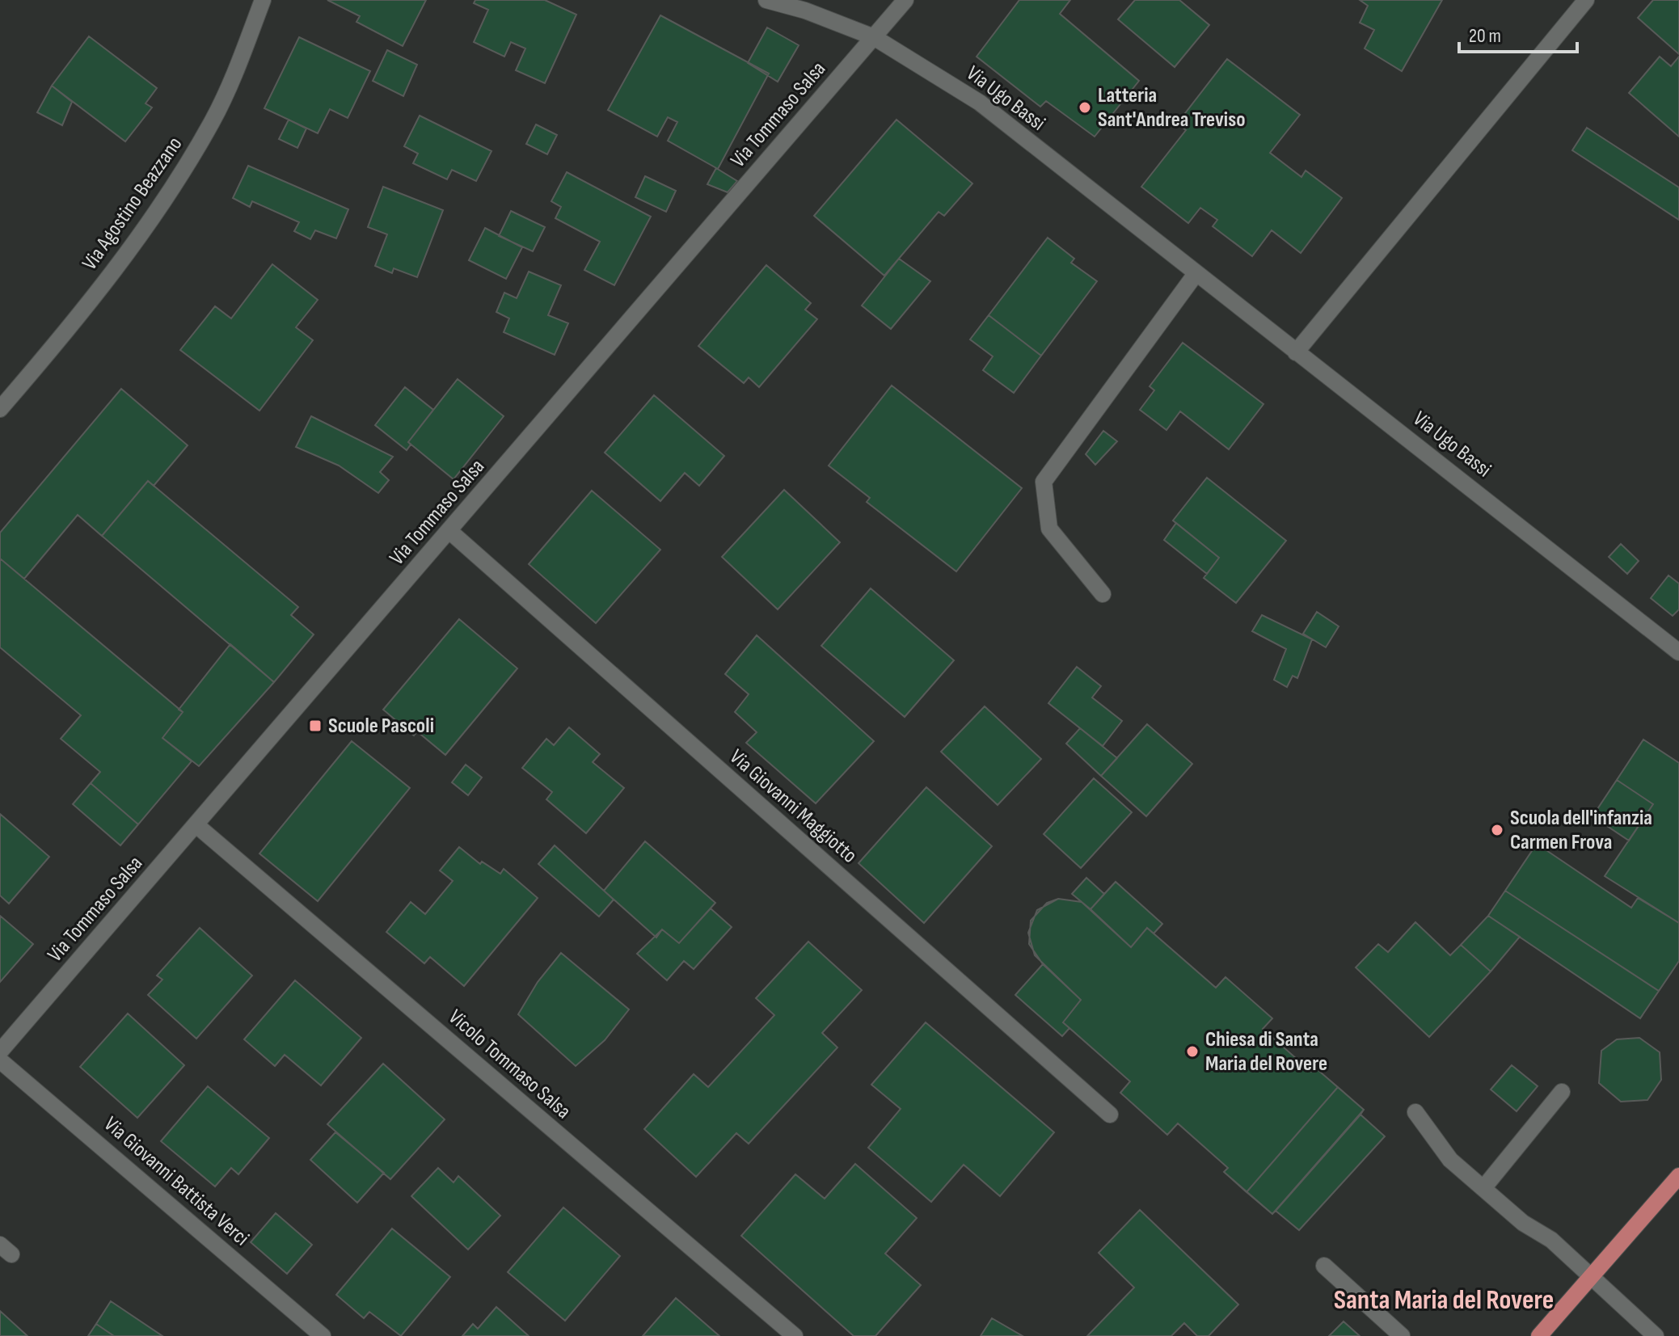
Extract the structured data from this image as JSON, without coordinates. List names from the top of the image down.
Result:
{
  "streets": {
    "street": [
      "Via Ugo Bassi",
      "Via Tommaso Salsa",
      "Via Agostino Beazzano",
      "Via Giovanni Maggiotto",
      "Vicolo Tommaso Salsa",
      "Via Giovanni Battista Verci"
    ]
  },
  "crossings": [
    ["Via Ugo Bassi", "Via Tommaso Salsa"],
    ["Via Tommaso Salsa", "Via Giovanni Maggiotto"],
    ["Via Tommaso Salsa", "Vicolo Tommaso Salsa"]
  ],
  "districts": ["Santa Maria del Rovere"],
  "places": {
    "other": ["Latteria Sant'Andrea Treviso", "Scuola dell'infanzia Carmen Frova", "Chiesa di Santa Maria del Rovere"],
    "transit": ["Scuole Pascoli"]
  },
  "scale_bar": "20 m"
}
